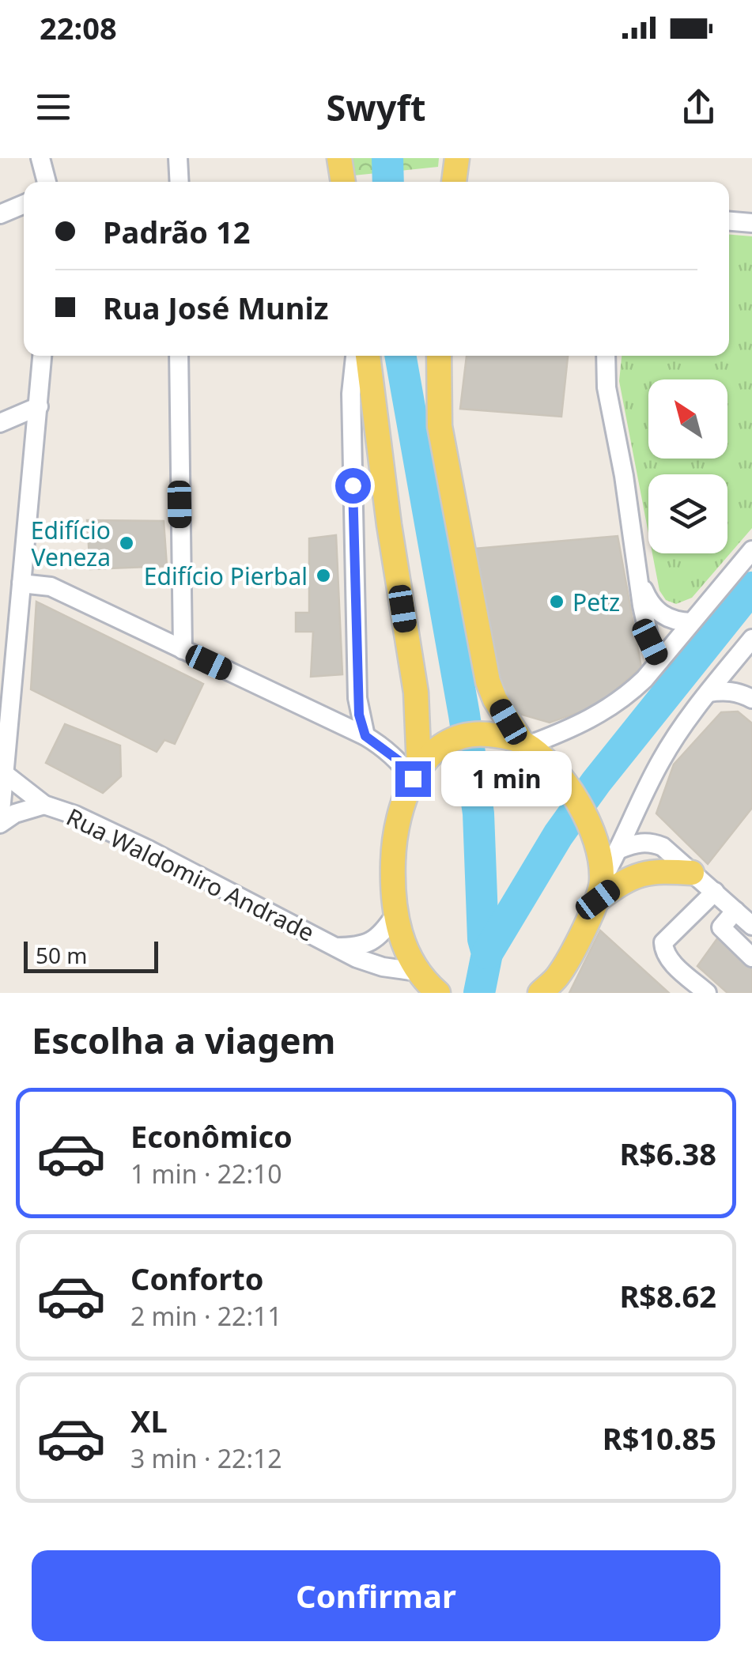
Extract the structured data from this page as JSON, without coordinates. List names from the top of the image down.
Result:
{
  "streets": {
    "street": ["Rua Waldomiro Andrade"]
  },
  "places": ["Edifício Veneza", "Edifício Pierbal", "Petz"],
  "scale_bar": "50 m",
  "north": "top left",
  "page": {
    "status": "22:08",
    "header": "Swyft",
    "banner": ["Padrão 12", "Rua José Muniz"],
    "bubble": "1 min",
    "scale": "50 m",
    "heading": "Escolha a viagem",
    "list": [
      {
        "name": "Econômico",
        "note": "1 min · 22:10",
        "value": "R$6.38"
      },
      {
        "name": "Conforto",
        "note": "2 min · 22:11",
        "value": "R$8.62"
      },
      {
        "name": "XL",
        "note": "3 min · 22:12",
        "value": "R$10.85"
      }
    ],
    "buttons": "Confirmar"
  }
}
